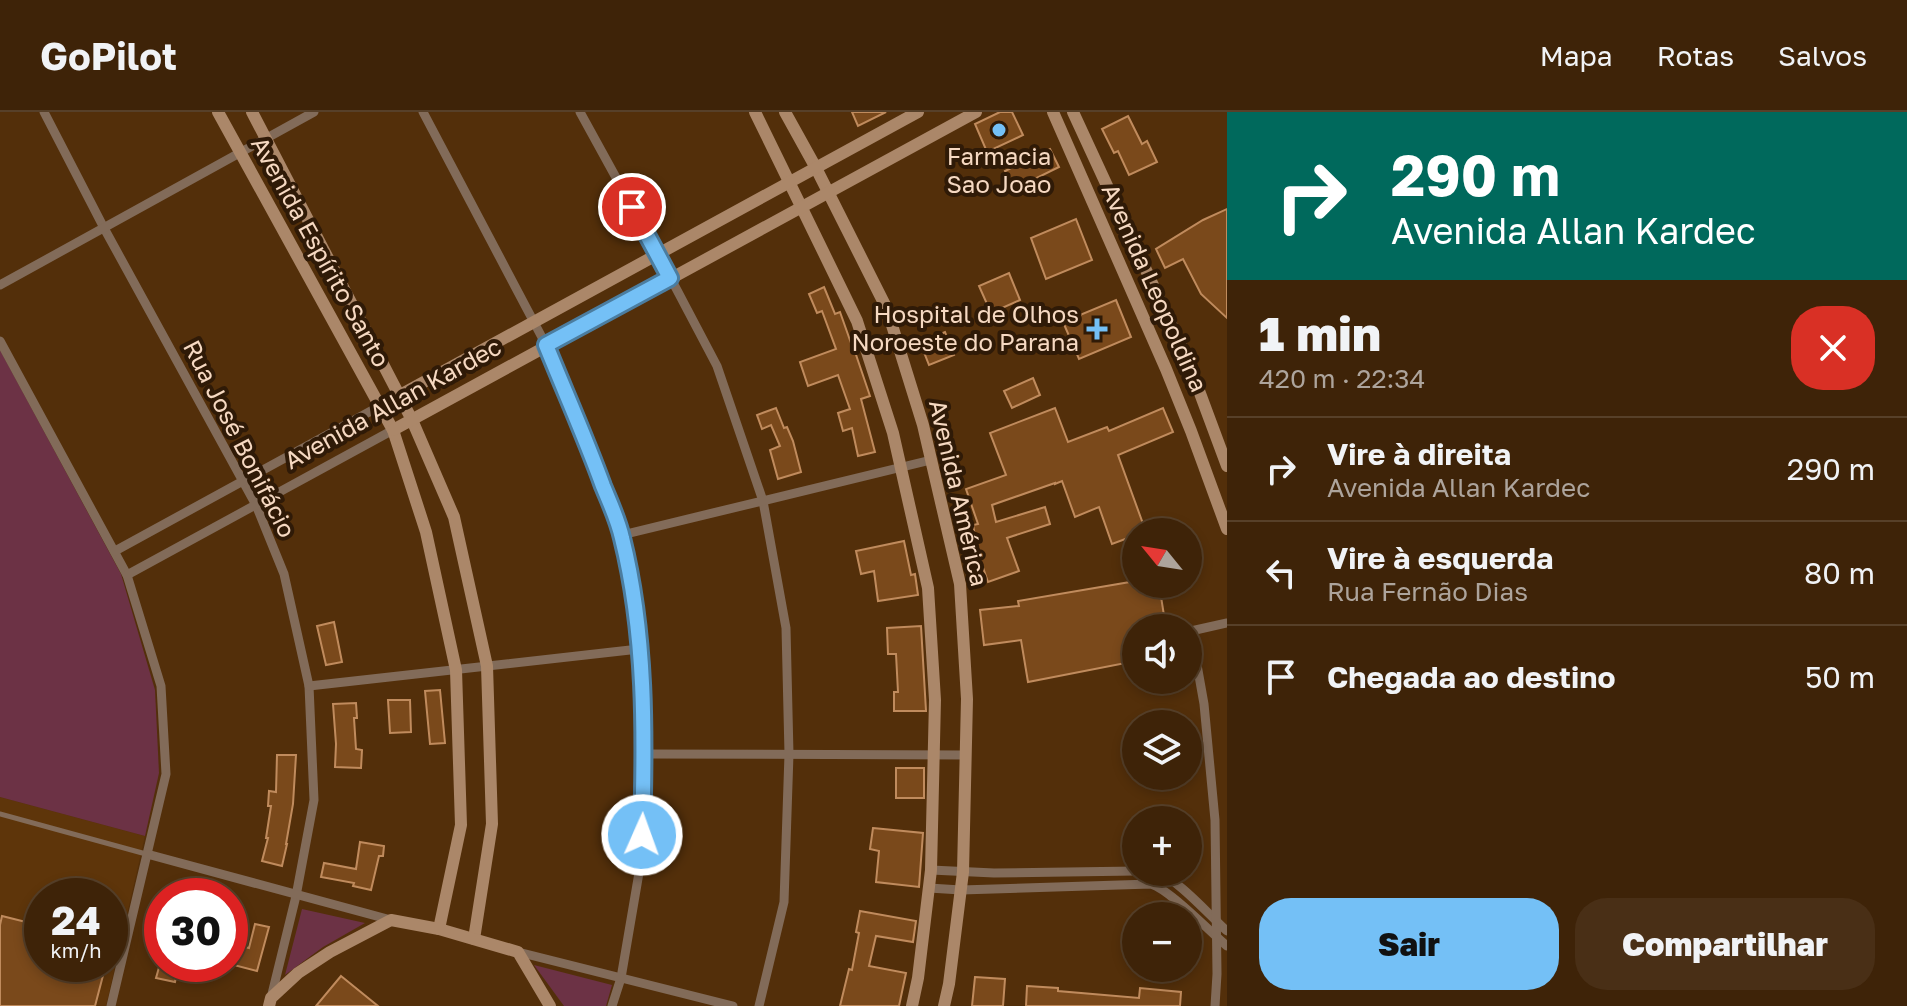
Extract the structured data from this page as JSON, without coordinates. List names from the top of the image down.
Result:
{
  "streets": {
    "main road": [
      "Avenida Espírito Santo",
      "Avenida Leopoldina",
      "Avenida Allan Kardec",
      "Avenida América"
    ],
    "street": ["Rua José Bonifácio"]
  },
  "crossings": [
    ["Avenida Espírito Santo", "Avenida Allan Kardec"],
    ["Avenida Allan Kardec", "Rua José Bonifácio"],
    ["Avenida Allan Kardec", "Avenida América"]
  ],
  "places": {
    "other": ["Farmacia Sao Joao"],
    "health": ["Hospital de Olhos Noroeste do Parana"]
  },
  "north": "top left",
  "page": {
    "header": "GoPilot",
    "nav": ["Mapa", "Rotas", "Salvos"],
    "turn": ["290 m", "Avenida Allan Kardec"],
    "heading": ["1 min", "420 m · 22:34"],
    "list": [
      {
        "name": "Vire à direita",
        "note": "Avenida Allan Kardec",
        "value": "290 m"
      },
      {
        "name": "Vire à esquerda",
        "note": "Rua Fernão Dias",
        "value": "80 m"
      },
      {
        "name": "Chegada ao destino",
        "value": "50 m"
      }
    ],
    "map_buttons": ["+", "−"],
    "speed": "24 km/h",
    "limit": "30",
    "buttons": ["Sair", "Compartilhar"]
  }
}
